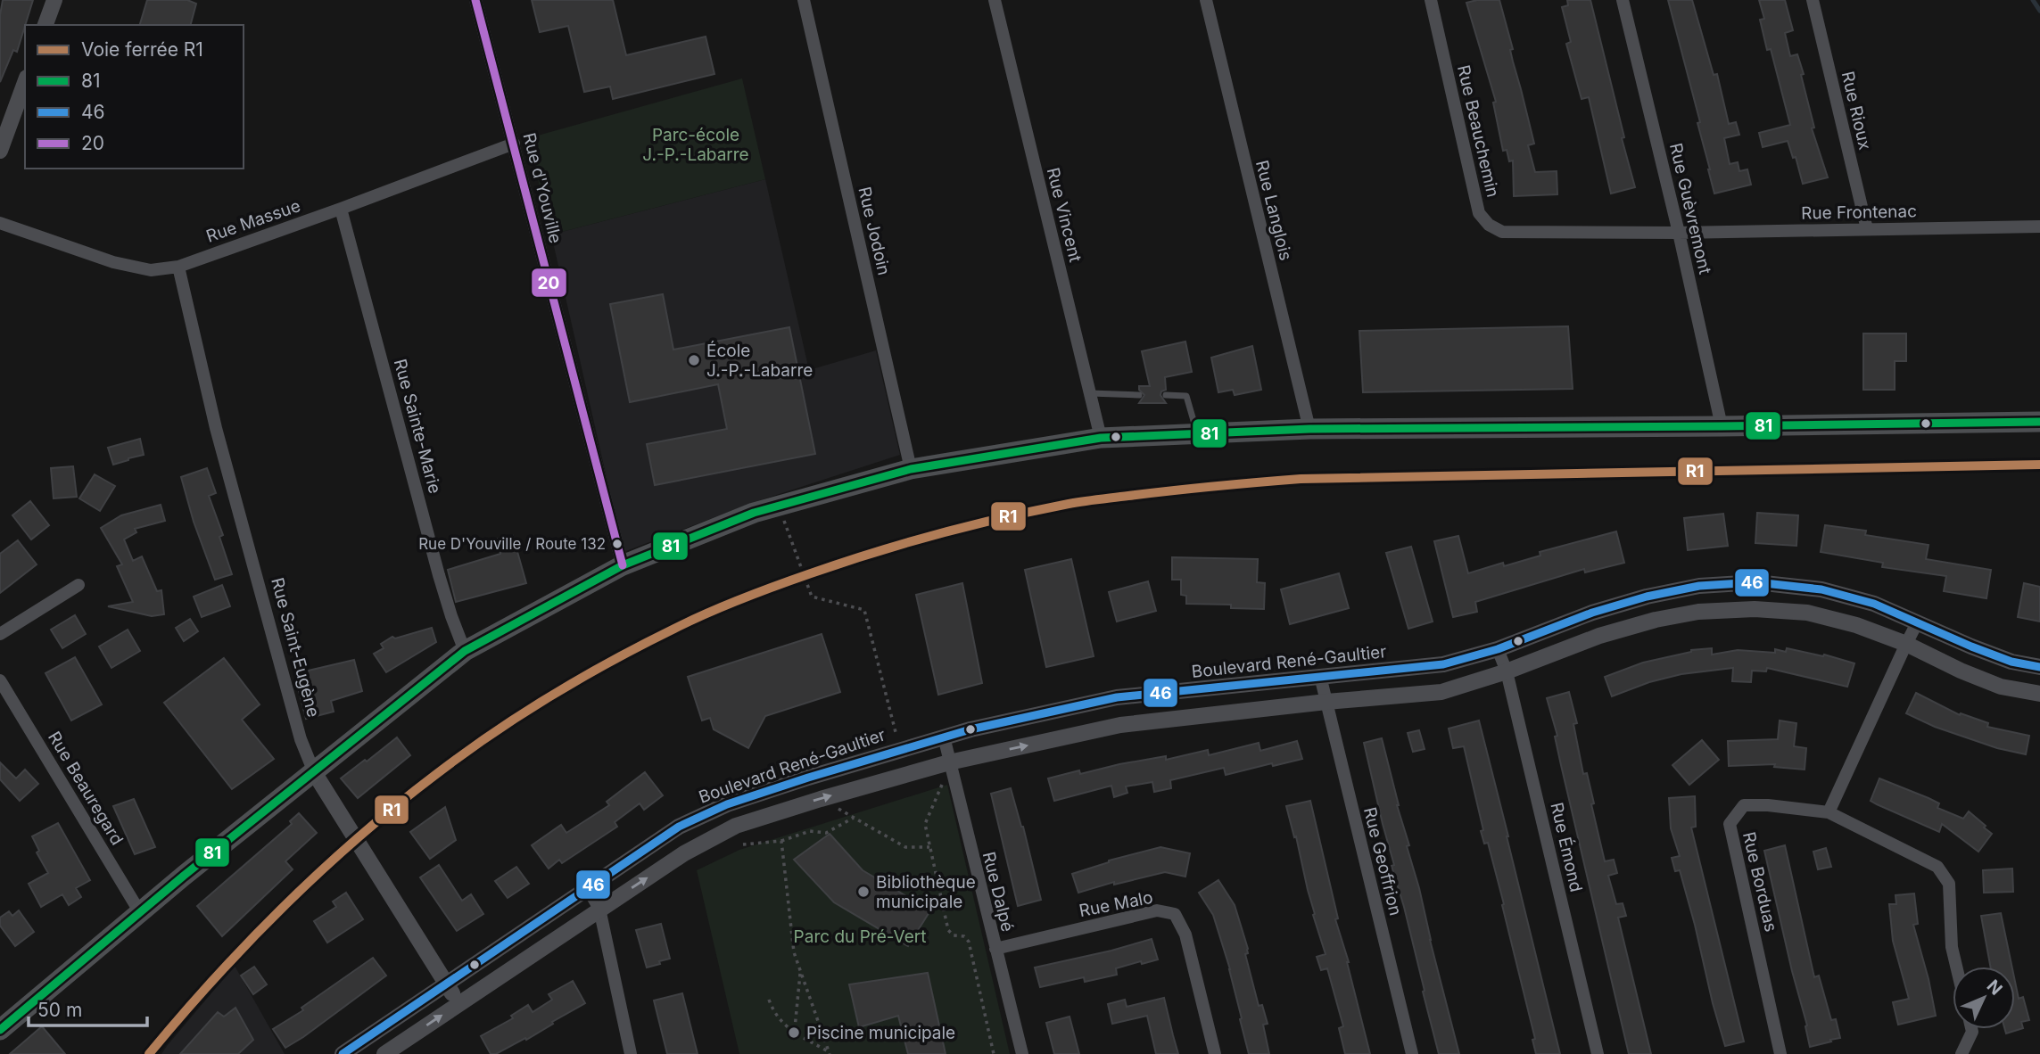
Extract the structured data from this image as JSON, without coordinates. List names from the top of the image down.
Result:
{
  "streets": {
    "street": [
      "Rue Rioux",
      "Rue Beauchemin",
      "Rue d'Youville",
      "Rue Guèvremont",
      "Rue Langlois",
      "Rue Frontenac",
      "Rue Vincent",
      "Rue Massue",
      "Rue Jodoin",
      "Rue Sainte-Marie",
      "Rue Saint-Eugène",
      "Boulevard René-Gaultier",
      "Rue Beauregard",
      "Rue Émond",
      "Rue Geoffrion",
      "Rue Borduas",
      "Rue Dalpé",
      "Rue Malo"
    ]
  },
  "crossings": [
    ["Rue Rioux", "Rue Frontenac"],
    ["Rue Beauchemin", "Rue Guèvremont"],
    ["Rue Beauchemin", "Rue Frontenac"],
    ["Rue d'Youville", "Rue Massue"],
    ["Rue Guèvremont", "Rue Frontenac"],
    ["Rue Massue", "Rue Sainte-Marie"],
    ["Rue Massue", "Rue Saint-Eugène"],
    ["Rue Saint-Eugène", "Boulevard René-Gaultier"],
    ["Boulevard René-Gaultier", "Rue Émond"],
    ["Boulevard René-Gaultier", "Rue Geoffrion"],
    ["Boulevard René-Gaultier", "Rue Dalpé"],
    ["Rue Dalpé", "Rue Malo"]
  ],
  "parks": ["Parc-école J.-P.-Labarre", "Parc du Pré-Vert"],
  "places": [
    "École J.-P.-Labarre",
    "Rue D'Youville / Route 132",
    "Bibliothèque municipale",
    "Piscine municipale"
  ],
  "lines": [
    "transit line 20",
    "transit line 81",
    "rail line R1",
    "transit line 46"
  ],
  "legend": [
    "Voie ferrée R1",
    "81",
    "46",
    "20"
  ],
  "scale_bar": "50 m",
  "north": "top right"
}
